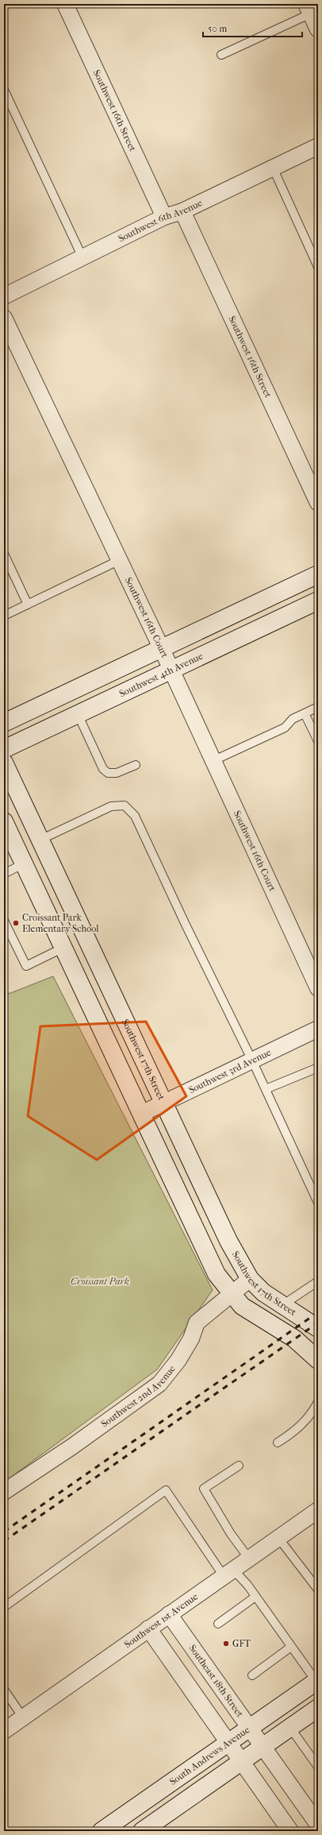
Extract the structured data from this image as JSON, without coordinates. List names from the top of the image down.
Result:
{
  "streets": {
    "main road": ["Southwest 4th Avenue", "Southwest 17th Street", "South Andrews Avenue"],
    "street": [
      "Southwest 16th Street",
      "Southwest 6th Avenue",
      "Southwest 16th Court",
      "Southwest 3rd Avenue",
      "Southwest 2nd Avenue",
      "Southwest 1st Avenue",
      "Southeast 18th Street"
    ]
  },
  "crossings": [
    ["Southwest 16th Street", "Southwest 6th Avenue"],
    ["Southwest 16th Court", "Southwest 4th Avenue"],
    ["Southwest 17th Street", "Southwest 3rd Avenue"],
    ["Southwest 17th Street", "Southwest 2nd Avenue"],
    ["Southwest 1st Avenue", "Southeast 18th Street"],
    ["Southeast 18th Street", "South Andrews Avenue"]
  ],
  "parks": ["Croissant Park"],
  "places": ["Croissant Park Elementary School", "GFT"],
  "scale_bar": "50 m"
}
